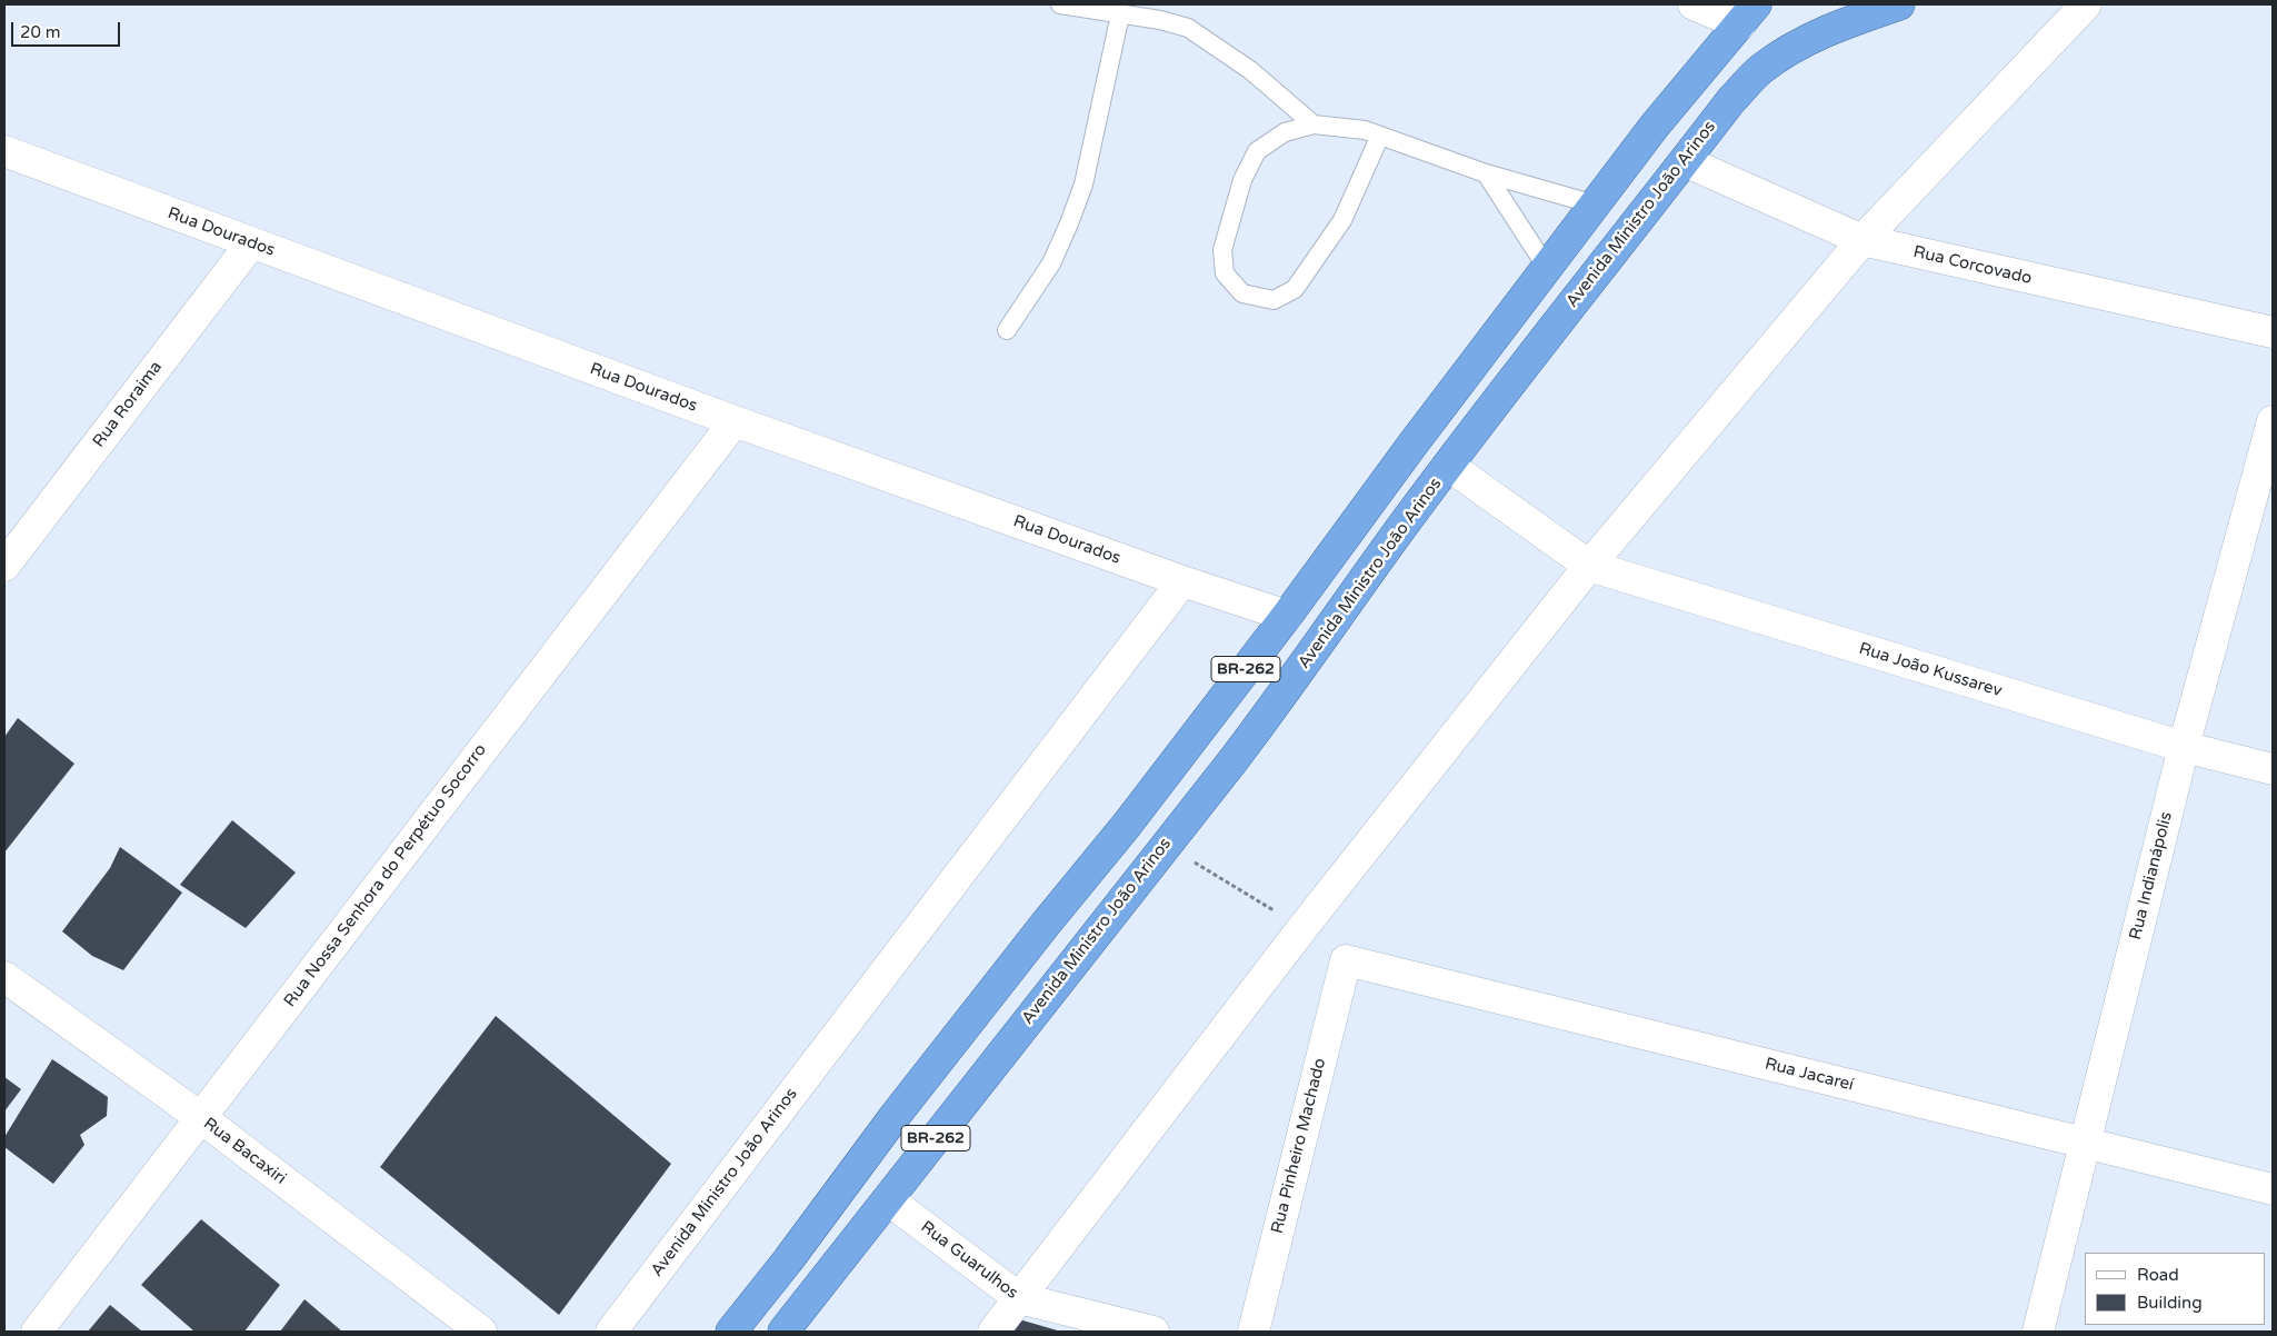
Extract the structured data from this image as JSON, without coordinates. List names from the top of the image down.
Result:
{
  "streets": {
    "highway": ["Avenida Ministro João Arinos", "BR-262"],
    "street": [
      "Rua Dourados",
      "Rua Corcovado",
      "Rua Roraima",
      "Rua João Kussarev",
      "Rua Nossa Senhora do Perpétuo Socorro",
      "Rua Indianápolis",
      "Rua Jacareí",
      "Rua Pinheiro Machado",
      "Rua Bacaxiri",
      "Rua Guarulhos"
    ]
  },
  "crossings": [
    ["Avenida Ministro João Arinos", "Rua Dourados"],
    ["Avenida Ministro João Arinos", "Rua Corcovado"],
    ["Avenida Ministro João Arinos", "Rua João Kussarev"],
    ["Avenida Ministro João Arinos", "Rua Guarulhos"],
    ["Rua Dourados", "Rua Roraima"],
    ["Rua Dourados", "BR-262"],
    ["Rua Dourados", "Rua Nossa Senhora do Perpétuo Socorro"],
    ["Rua João Kussarev", "Rua Indianápolis"],
    ["Rua Nossa Senhora do Perpétuo Socorro", "Rua Bacaxiri"],
    ["Rua Indianápolis", "Rua Jacareí"],
    ["Rua Jacareí", "Rua Pinheiro Machado"]
  ],
  "legend": ["Road", "Building"],
  "scale_bar": "20 m"
}
